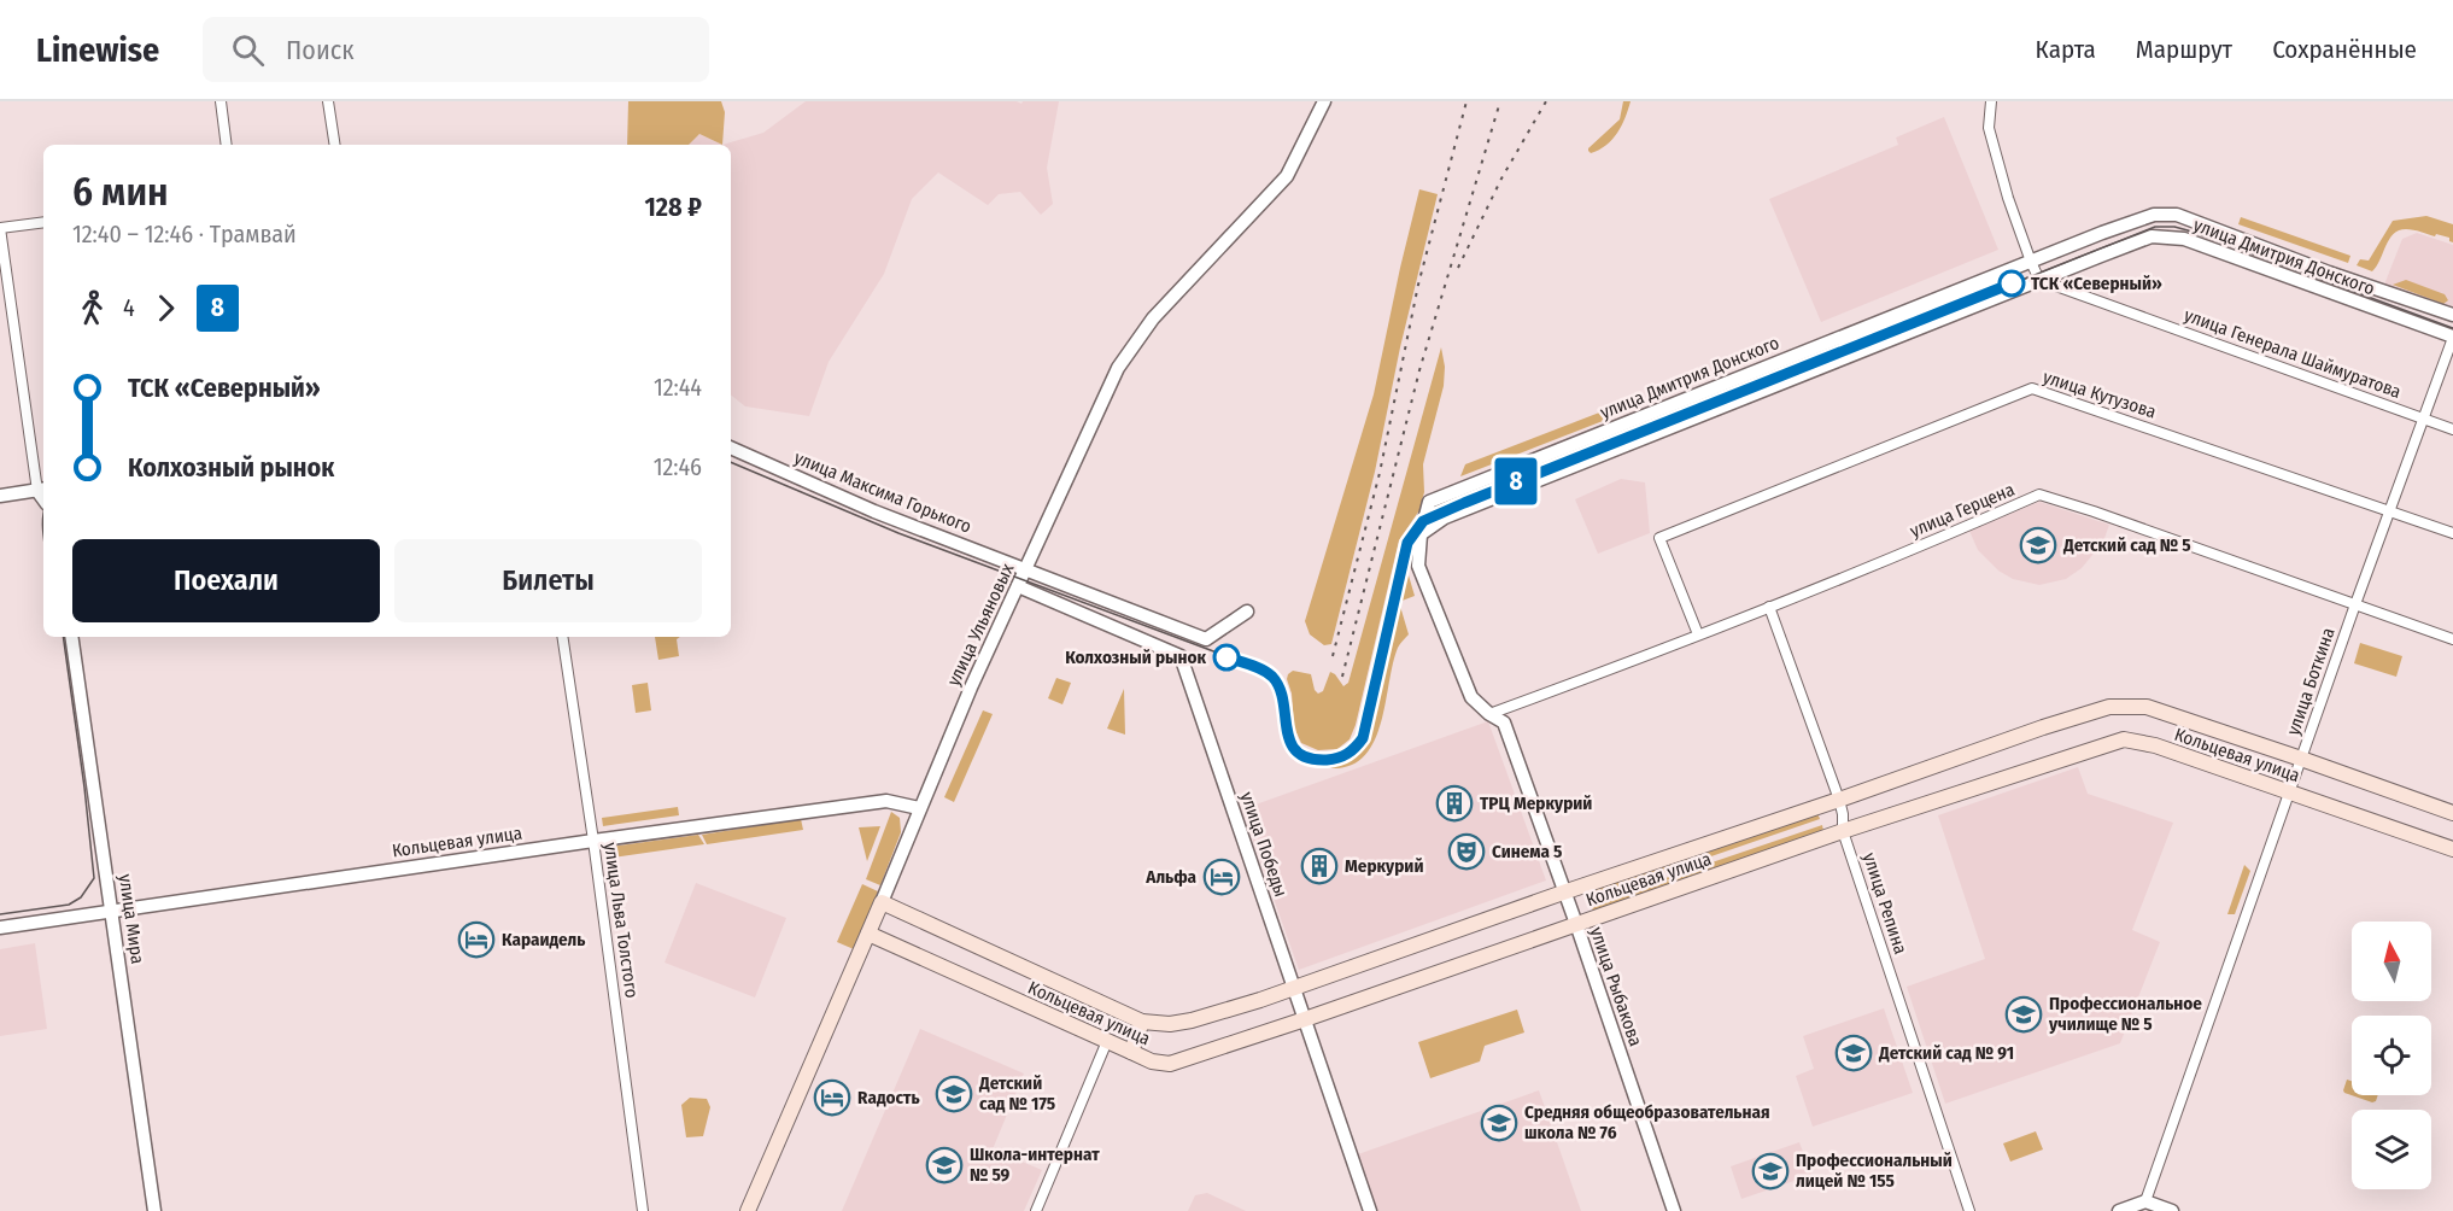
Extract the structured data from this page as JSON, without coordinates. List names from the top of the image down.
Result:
{
  "streets": {
    "main road": ["улица Ульяновых", "Кольцевая улица"],
    "street": [
      "улица Дмитрия Донского",
      "улица Генерала Шаймуратова",
      "улица Кутузова",
      "улица Максима Горького",
      "улица Герцена",
      "улица Боткина",
      "улица Победы",
      "улица Репина",
      "улица Мира",
      "улица Льва Толстого",
      "улица Рыбакова"
    ]
  },
  "crossings": [
    ["улица Дмитрия Донского", "улица Генерала Шаймуратова"],
    ["улица Дмитрия Донского", "улица Боткина"],
    ["улица Дмитрия Донского", "улица Рыбакова"],
    ["улица Генерала Шаймуратова", "улица Боткина"],
    ["улица Кутузова", "улица Герцена"],
    ["улица Кутузова", "улица Боткина"],
    ["улица Максима Горького", "улица Ульяновых"],
    ["улица Герцена", "улица Боткина"],
    ["улица Герцена", "улица Репина"],
    ["улица Герцена", "улица Рыбакова"],
    ["улица Ульяновых", "Кольцевая улица"],
    ["улица Ульяновых", "улица Победы"],
    ["улица Боткина", "Кольцевая улица"],
    ["Кольцевая улица", "улица Победы"],
    ["Кольцевая улица", "улица Репина"],
    ["Кольцевая улица", "улица Мира"],
    ["Кольцевая улица", "улица Льва Толстого"],
    ["Кольцевая улица", "улица Рыбакова"]
  ],
  "places": {
    "other": ["ТСК «Северный»", "Колхозный рынок"],
    "school or university": [
      "Детский сад № 5",
      "Профессиональное училище № 5",
      "Детский сад № 91",
      "Детский сад № 175",
      "Средняя общеобразовательная школа № 76",
      "Школа-интернат № 59",
      "Профессиональный лицей № 155"
    ],
    "building": ["ТРЦ Меркурий", "Меркурий"],
    "theatre": ["Синема 5"],
    "hotel": ["Альфа", "Караидель", "Rадость"]
  },
  "lines": ["tram line 8"],
  "north": "top",
  "page": {
    "header": "Linewise",
    "search": "Поиск",
    "nav": ["Карта", "Маршрут", "Сохранённые"],
    "on_map": "8",
    "heading": ["6 мин", "12:40 – 12:46 · Трамвай", "128 ₽"],
    "legs": ["4", "8"],
    "list": [
      {
        "name": "ТСК «Северный»",
        "value": "12:44"
      },
      {
        "name": "Колхозный рынок",
        "value": "12:46"
      }
    ],
    "buttons": ["Поехали", "Билеты"]
  }
}
